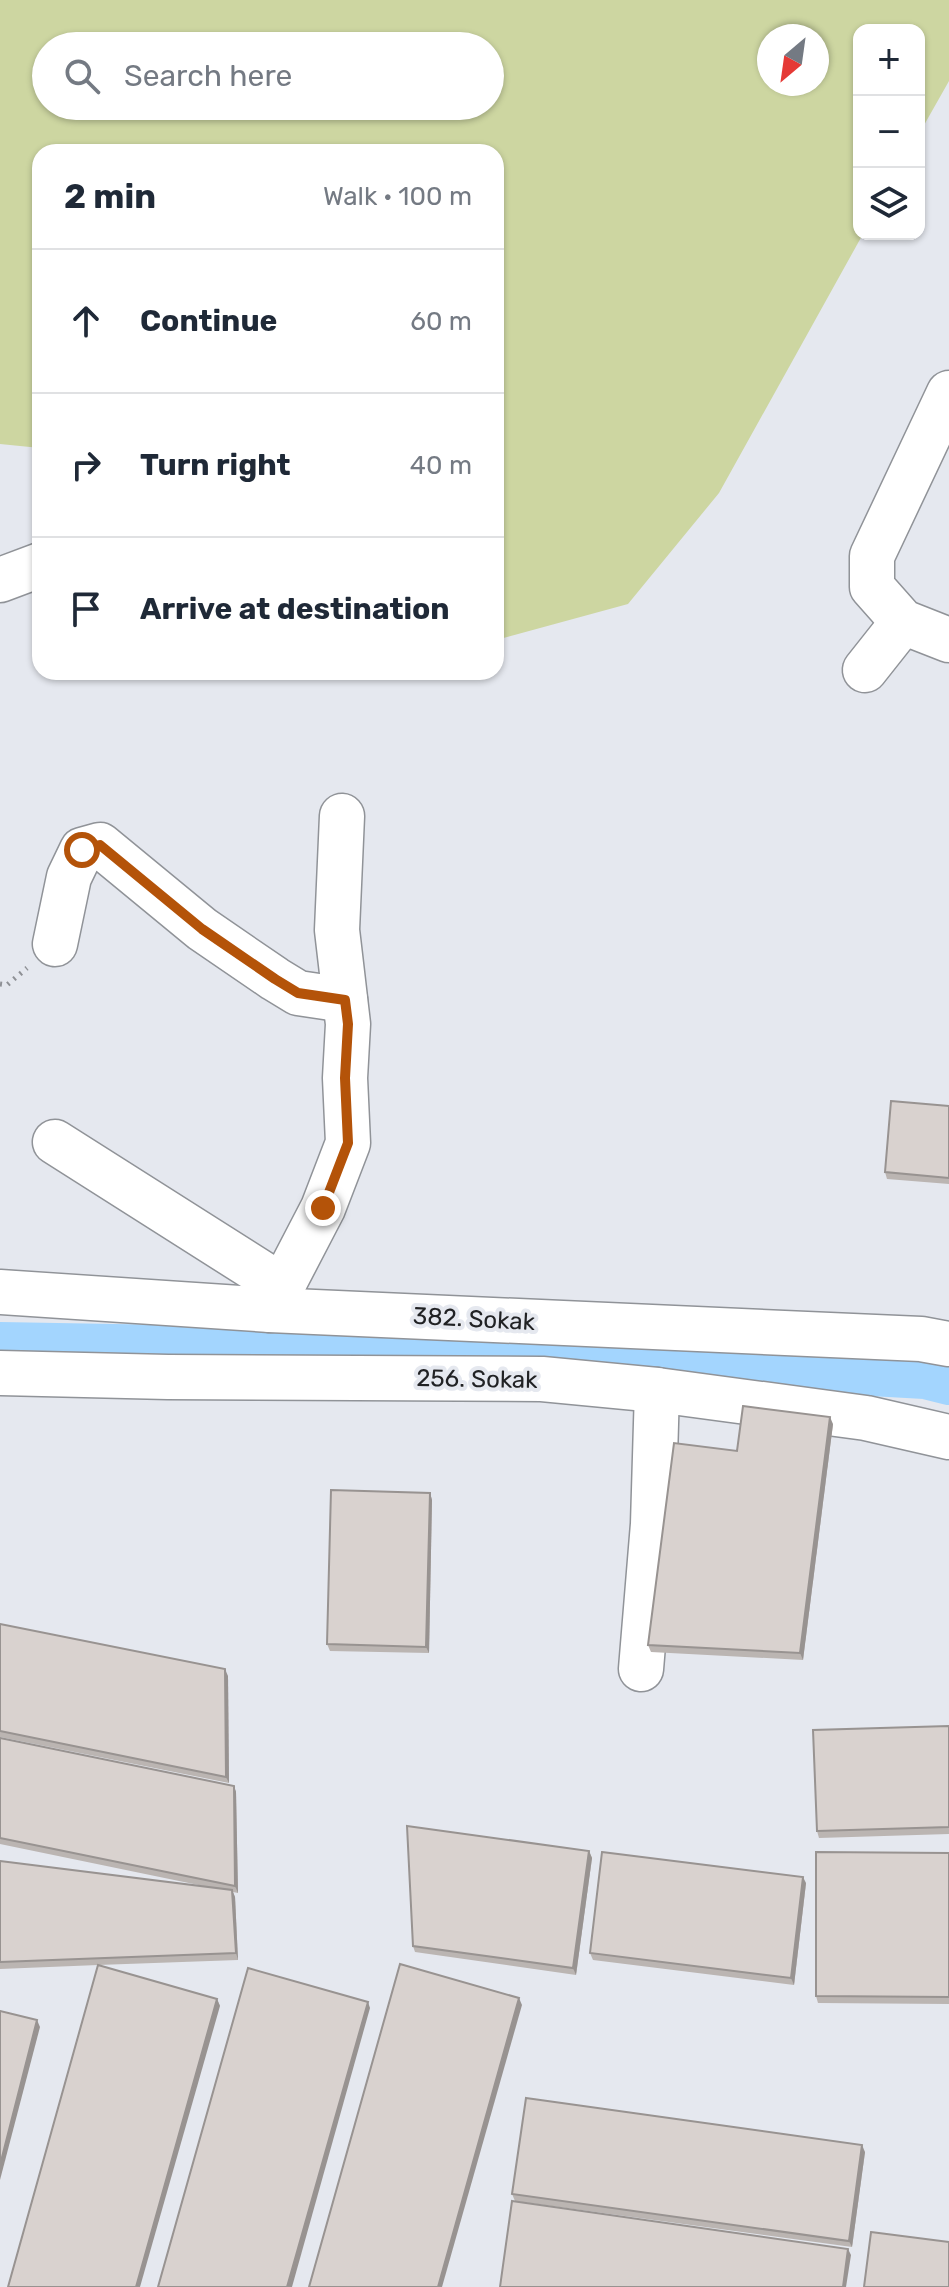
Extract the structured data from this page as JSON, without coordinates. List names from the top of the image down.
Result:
{
  "streets": {
    "street": ["382. Sokak", "256. Sokak"]
  },
  "north": "bottom left",
  "page": {
    "map_buttons": ["+", "−"],
    "search": "Search here",
    "heading": ["2 min", "Walk · 100 m"],
    "list": [
      ["Continue", "60 m"],
      ["Turn right", "40 m"],
      "Arrive at destination"
    ]
  }
}
